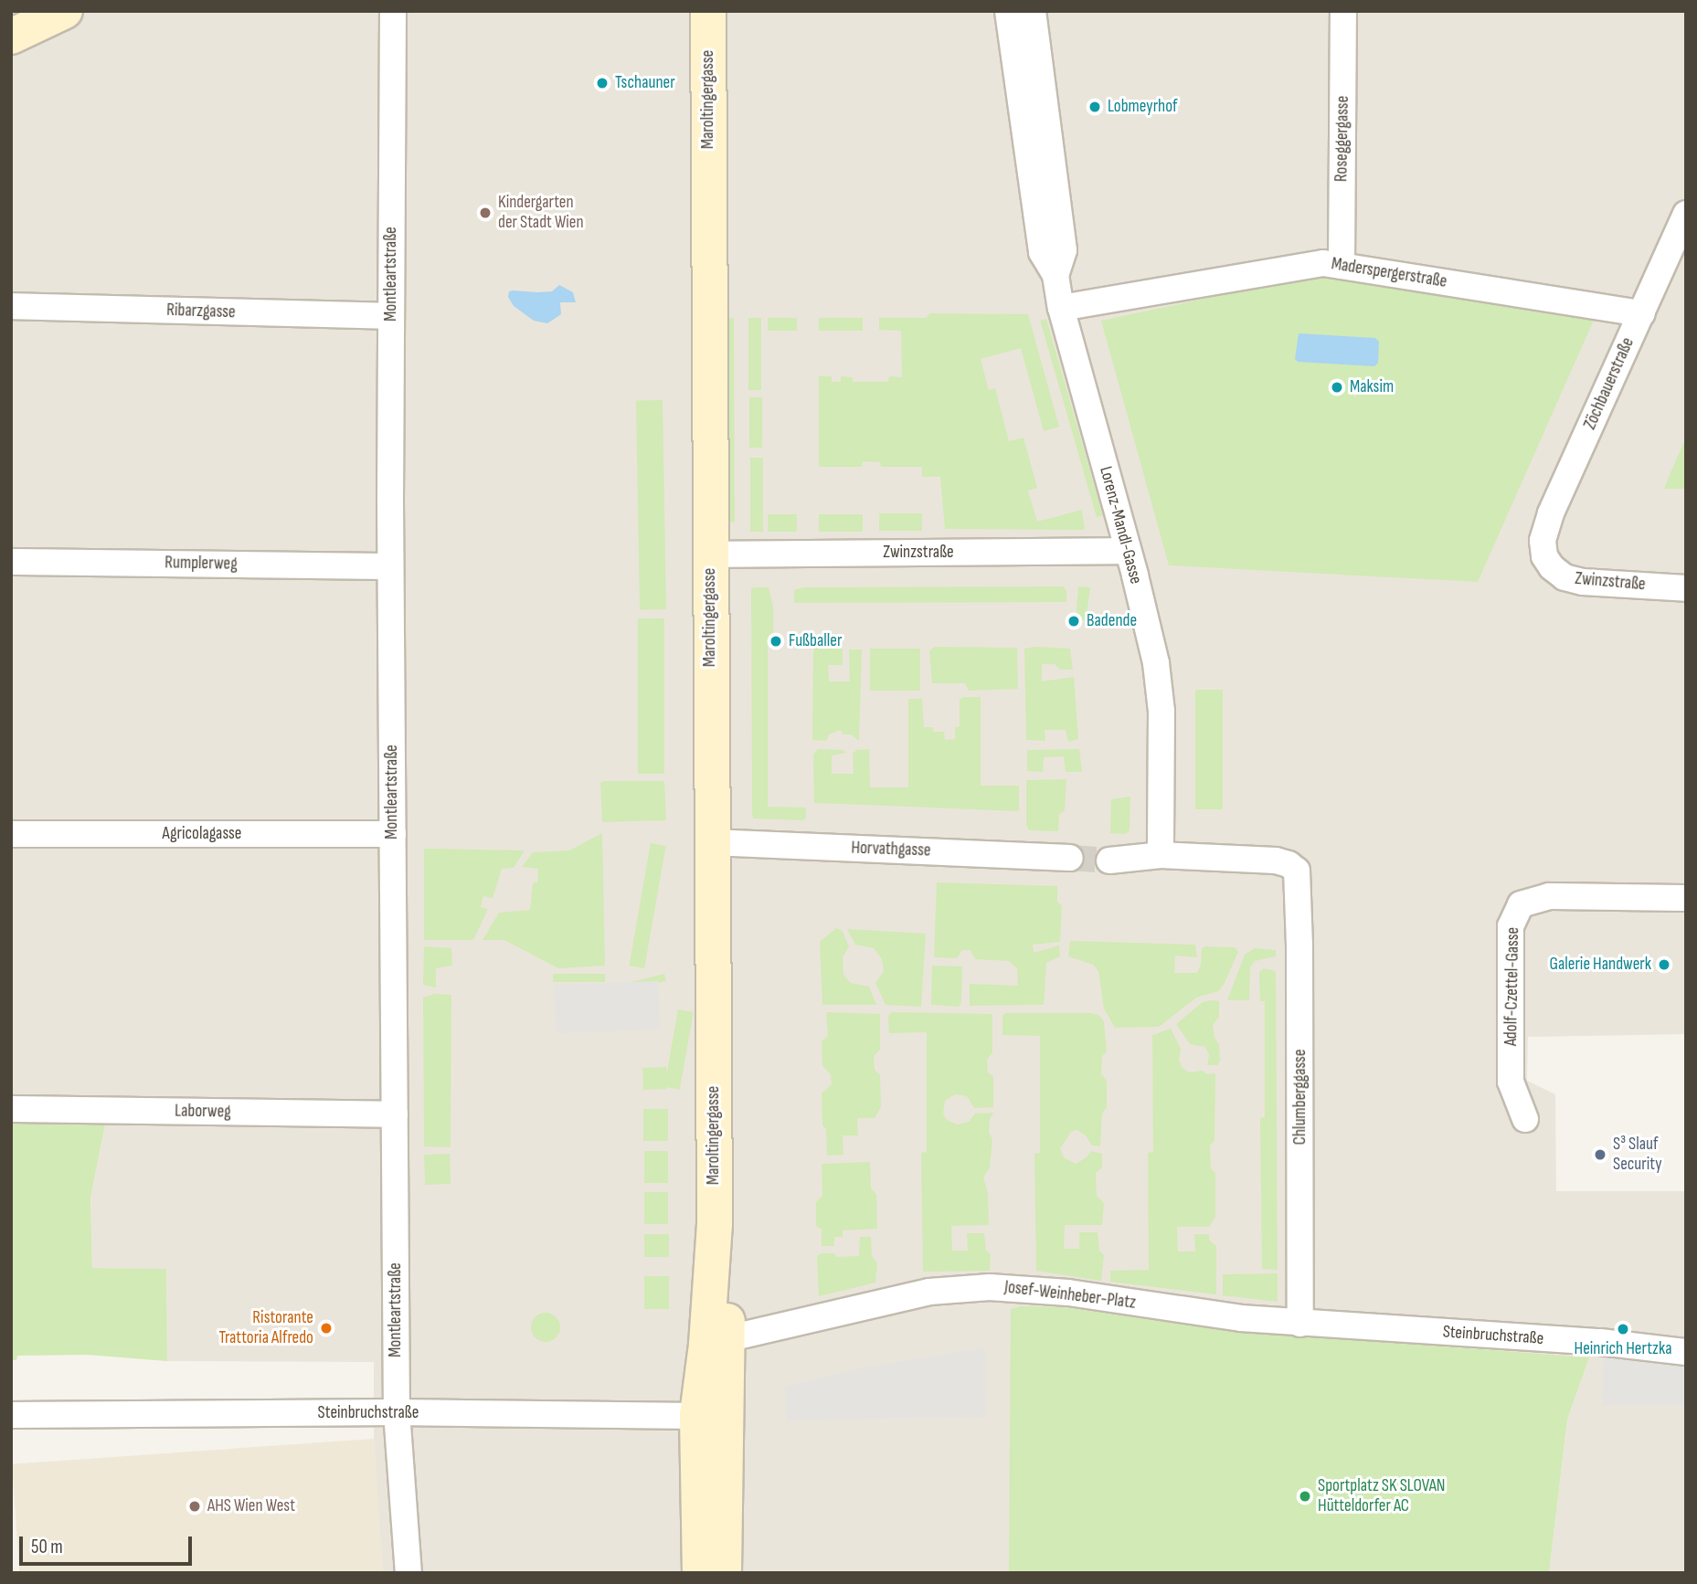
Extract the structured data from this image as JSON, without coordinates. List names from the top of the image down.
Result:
{
  "streets": {
    "main road": ["Maroltingergasse"],
    "street": [
      "Roseggergasse",
      "Maderspergerstraße",
      "Montleartstraße",
      "Ribarzgasse",
      "Zöchbauerstraße",
      "Lorenz-Mandl-Gasse",
      "Zwinzstraße",
      "Rumplerweg",
      "Agricolagasse",
      "Horvathgasse",
      "Adolf-Czettel-Gasse",
      "Chlumberggasse",
      "Laborweg",
      "Josef-Weinheber-Platz",
      "Steinbruchstraße"
    ]
  },
  "crossings": [
    ["Maroltingergasse", "Zwinzstraße"],
    ["Maroltingergasse", "Horvathgasse"],
    ["Maroltingergasse", "Josef-Weinheber-Platz"],
    ["Maroltingergasse", "Steinbruchstraße"],
    ["Roseggergasse", "Maderspergerstraße"],
    ["Maderspergerstraße", "Zöchbauerstraße"],
    ["Maderspergerstraße", "Lorenz-Mandl-Gasse"],
    ["Montleartstraße", "Ribarzgasse"],
    ["Montleartstraße", "Rumplerweg"],
    ["Montleartstraße", "Agricolagasse"],
    ["Montleartstraße", "Laborweg"],
    ["Montleartstraße", "Steinbruchstraße"],
    ["Zöchbauerstraße", "Zwinzstraße"],
    ["Lorenz-Mandl-Gasse", "Zwinzstraße"],
    ["Lorenz-Mandl-Gasse", "Chlumberggasse"],
    ["Chlumberggasse", "Josef-Weinheber-Platz"],
    ["Chlumberggasse", "Steinbruchstraße"],
    ["Josef-Weinheber-Platz", "Steinbruchstraße"]
  ],
  "places": [
    "Tschauner",
    "Lobmeyrhof",
    "Kindergarten der Stadt Wien",
    "Maksim",
    "Badende",
    "Fußballer",
    "Galerie Handwerk",
    "S³ Slauf Security",
    "Ristorante Trattoria Alfredo",
    "Heinrich Hertzka",
    "Sportplatz SK SLOVAN Hütteldorfer AC",
    "AHS Wien West"
  ],
  "scale_bar": "50 m"
}
